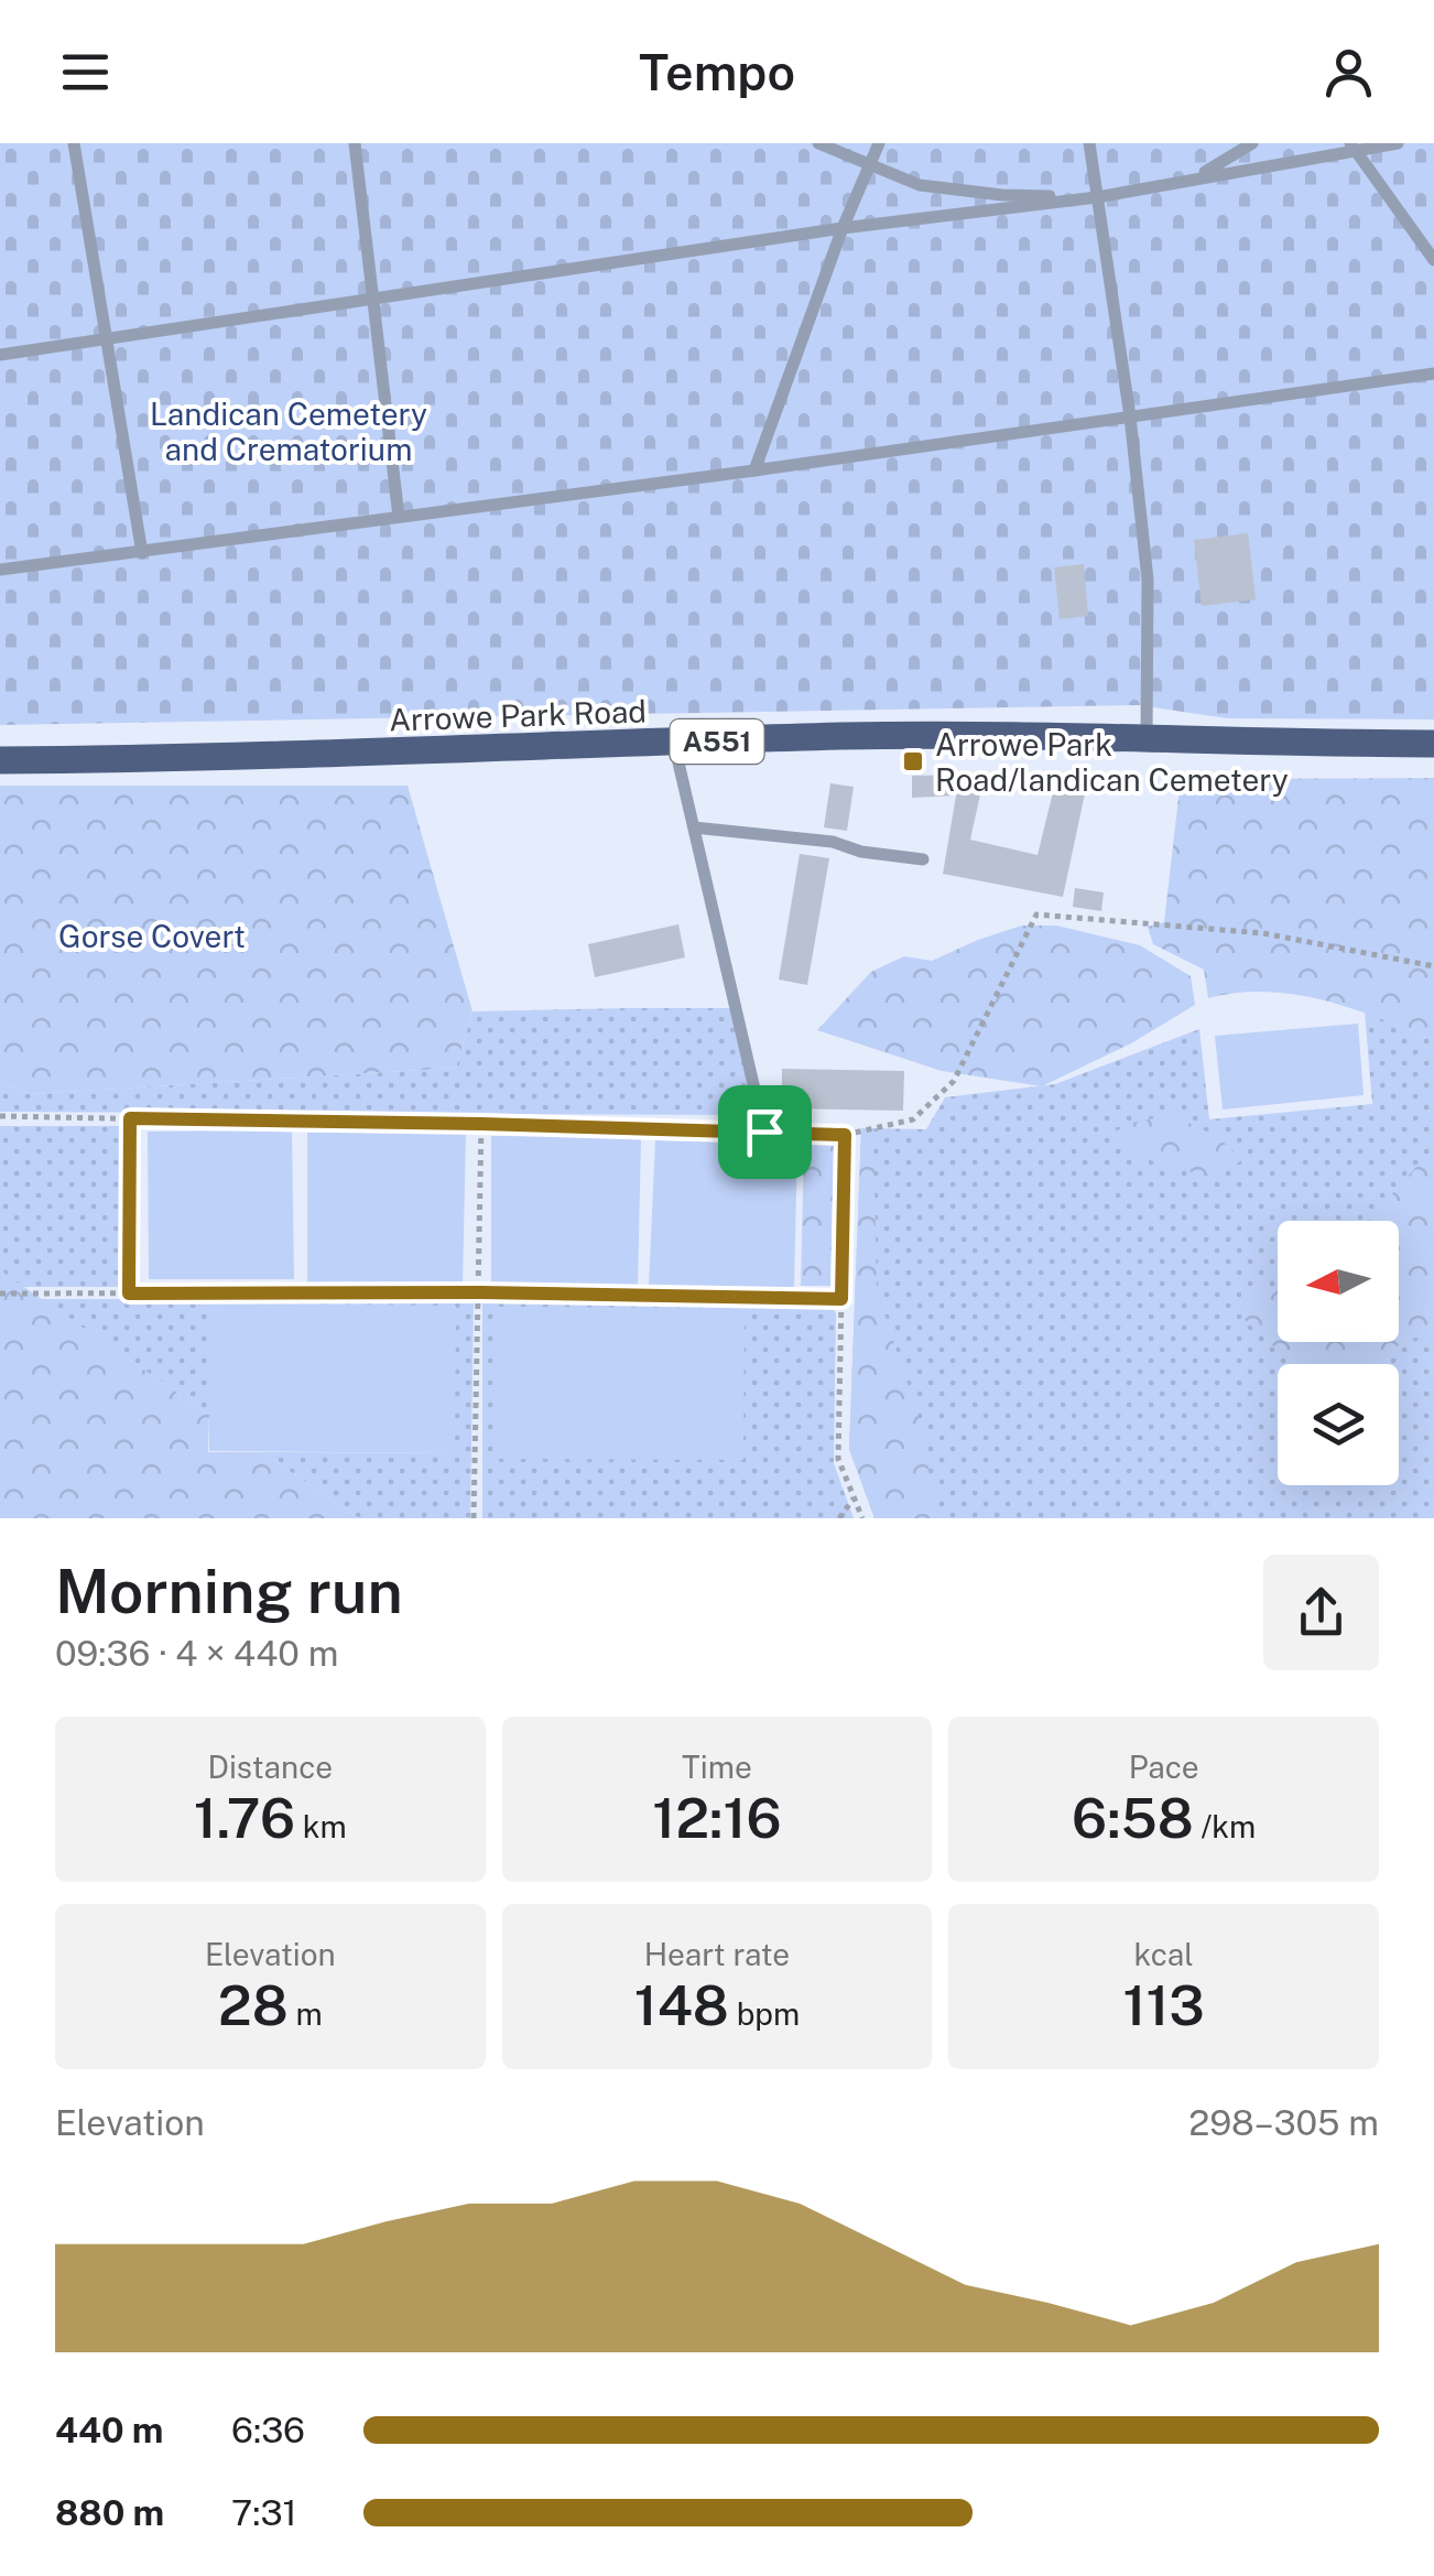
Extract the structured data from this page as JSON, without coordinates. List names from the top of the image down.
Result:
{
  "streets": {
    "main road": ["Arrowe Park Road", "A551"]
  },
  "parks": ["Landican Cemetery and Crematorium", "Gorse Covert"],
  "places": {
    "transit": ["Arrowe Park Road/landican Cemetery"]
  },
  "north": "left",
  "page": {
    "header": "Tempo",
    "heading": ["Morning run", "09:36 · 4 × 440 m"],
    "stats": [
      ["Distance", "1.76 km"],
      ["Time", "12:16"],
      ["Pace", "6:58 /km"],
      ["Elevation", "28 m"],
      ["Heart rate", "148 bpm"],
      ["kcal", "113"]
    ],
    "chart": ["Elevation", "298–305 m"],
    "list": [
      {
        "name": "440 m",
        "note": "6:36"
      },
      {
        "name": "880 m",
        "note": "7:31"
      }
    ]
  }
}
